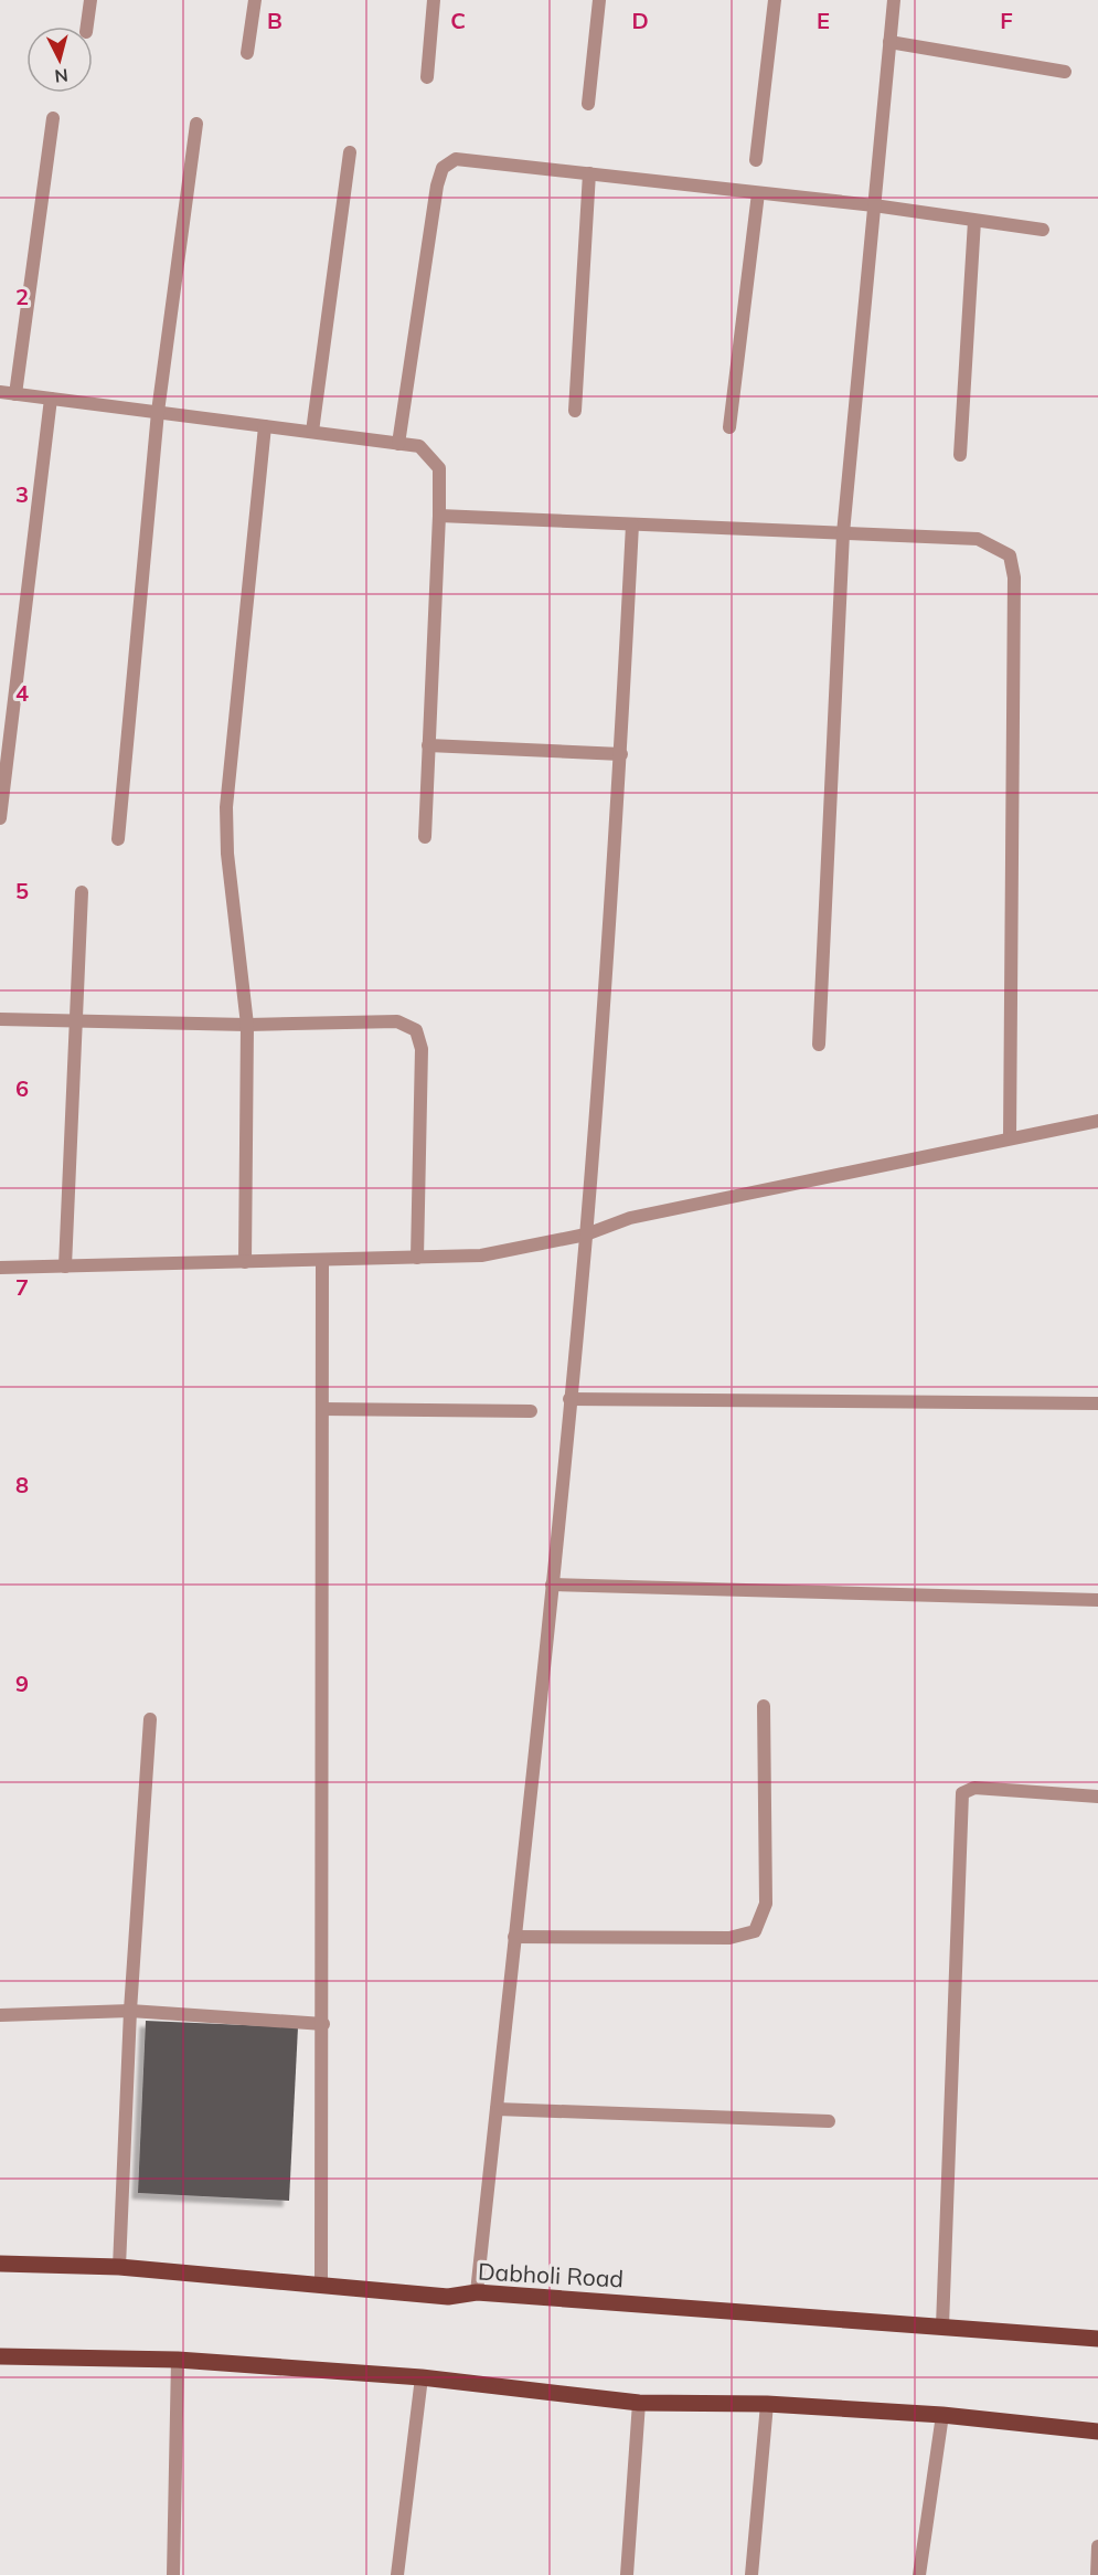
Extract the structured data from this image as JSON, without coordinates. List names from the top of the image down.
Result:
{
  "streets": {
    "main road": ["Dabholi Road"]
  },
  "north": "bottom",
  "grid": {
    "columns": [
      "B",
      "C",
      "D",
      "E",
      "F"
    ],
    "rows": [
      "2",
      "3",
      "4",
      "5",
      "6",
      "7",
      "8",
      "9"
    ]
  }
}
